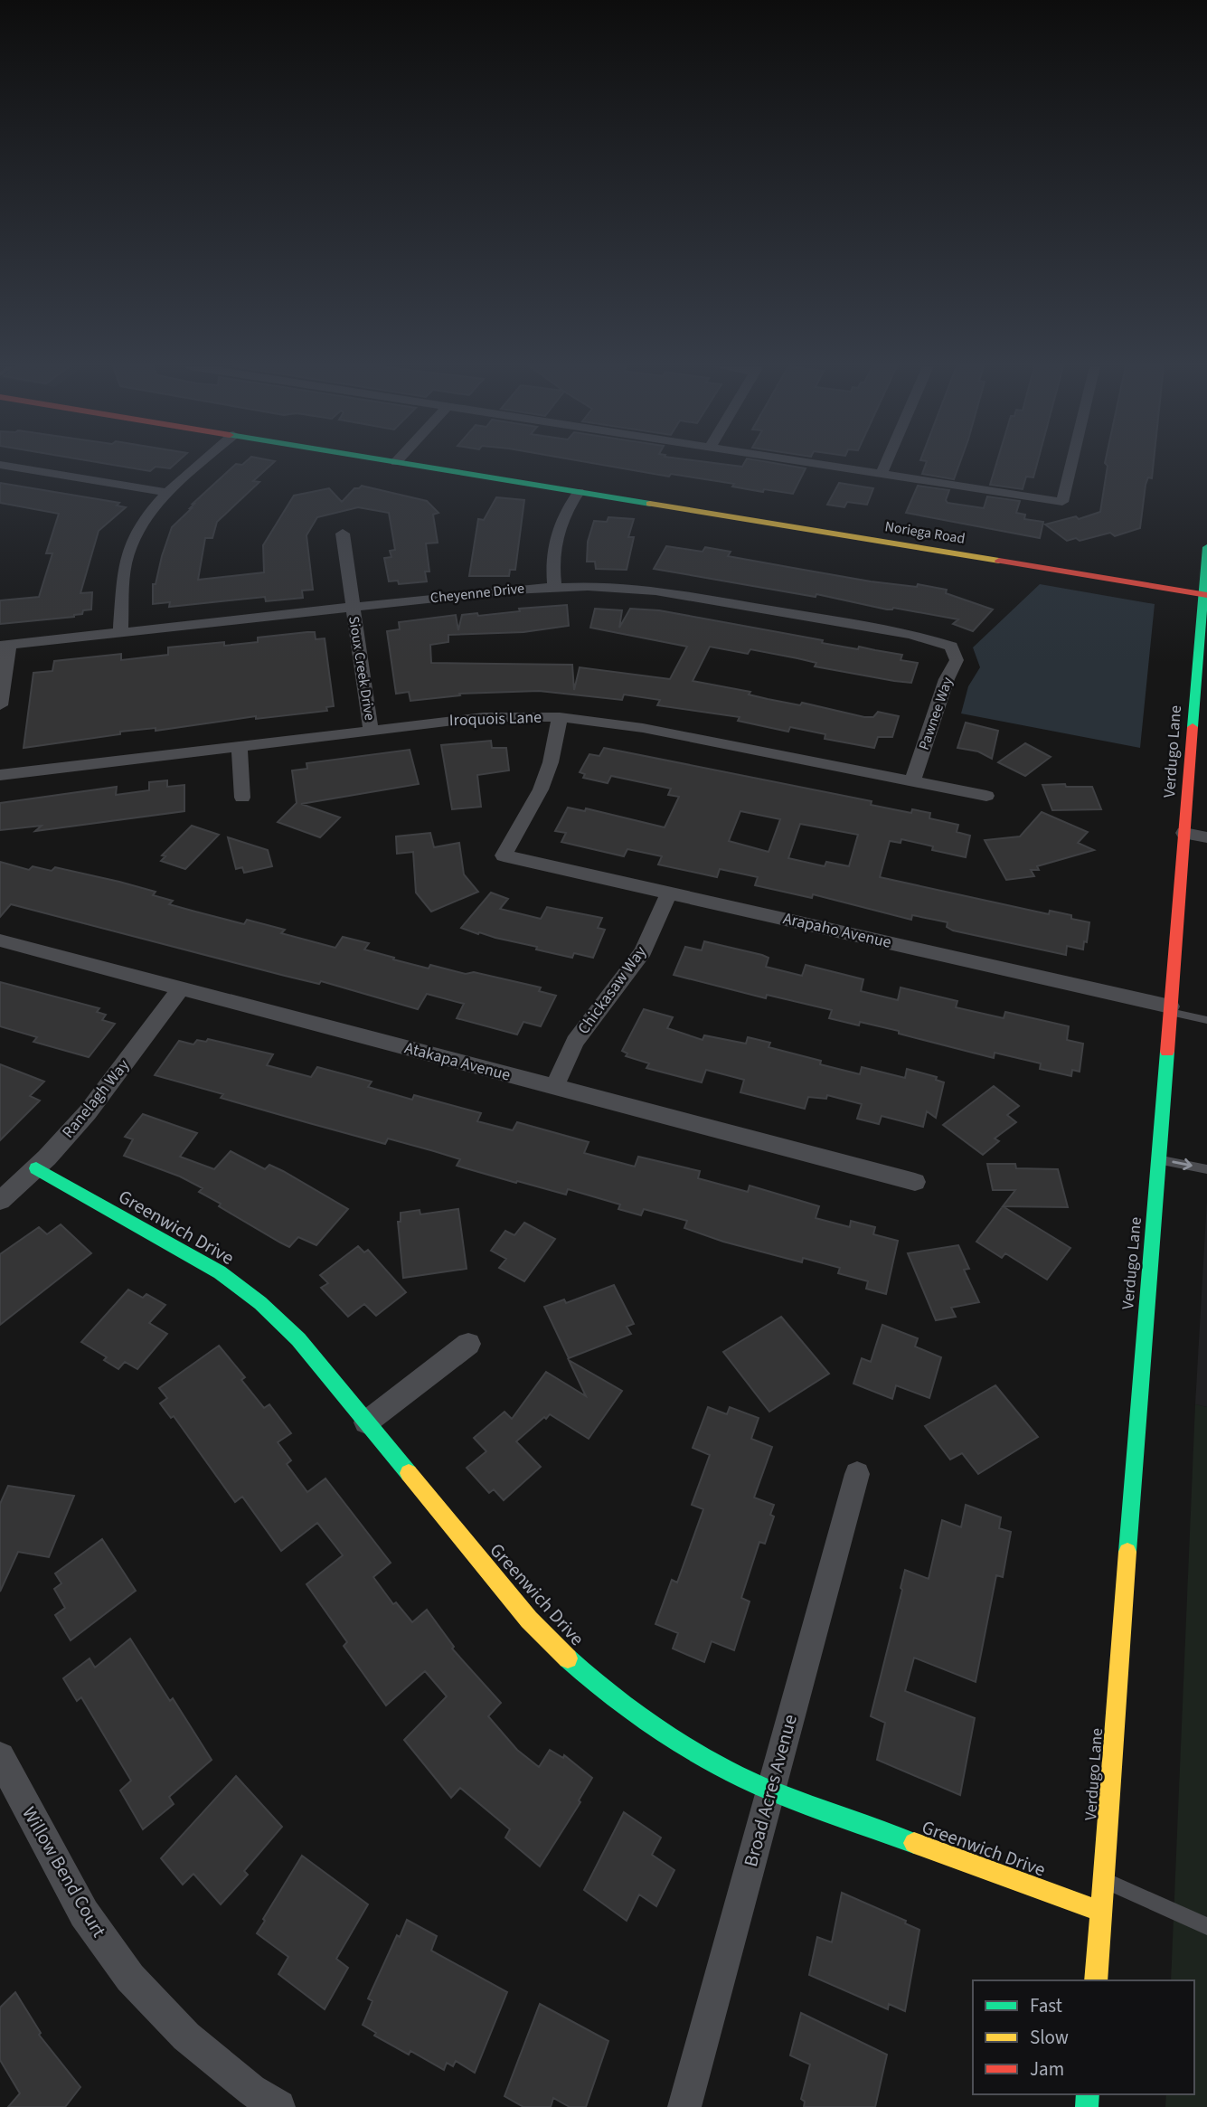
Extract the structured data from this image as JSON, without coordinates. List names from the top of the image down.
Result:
{
  "streets": {
    "street": [
      "Noriega Road",
      "Cheyenne Drive",
      "Sioux Creek Drive",
      "Pawnee Way",
      "Iroquois Lane",
      "Verdugo Lane",
      "Arapaho Avenue",
      "Chickasaw Way",
      "Atakapa Avenue",
      "Ranelagh Way",
      "Greenwich Drive",
      "Broad Acres Avenue",
      "Willow Bend Court"
    ]
  },
  "crossings": [
    ["Noriega Road", "Verdugo Lane"],
    ["Cheyenne Drive", "Sioux Creek Drive"],
    ["Cheyenne Drive", "Pawnee Way"],
    ["Sioux Creek Drive", "Iroquois Lane"],
    ["Pawnee Way", "Iroquois Lane"],
    ["Iroquois Lane", "Arapaho Avenue"],
    ["Verdugo Lane", "Arapaho Avenue"],
    ["Verdugo Lane", "Greenwich Drive"],
    ["Arapaho Avenue", "Chickasaw Way"],
    ["Chickasaw Way", "Atakapa Avenue"],
    ["Atakapa Avenue", "Ranelagh Way"],
    ["Ranelagh Way", "Greenwich Drive"],
    ["Greenwich Drive", "Broad Acres Avenue"]
  ],
  "legend": ["Fast", "Slow", "Jam"]
}
